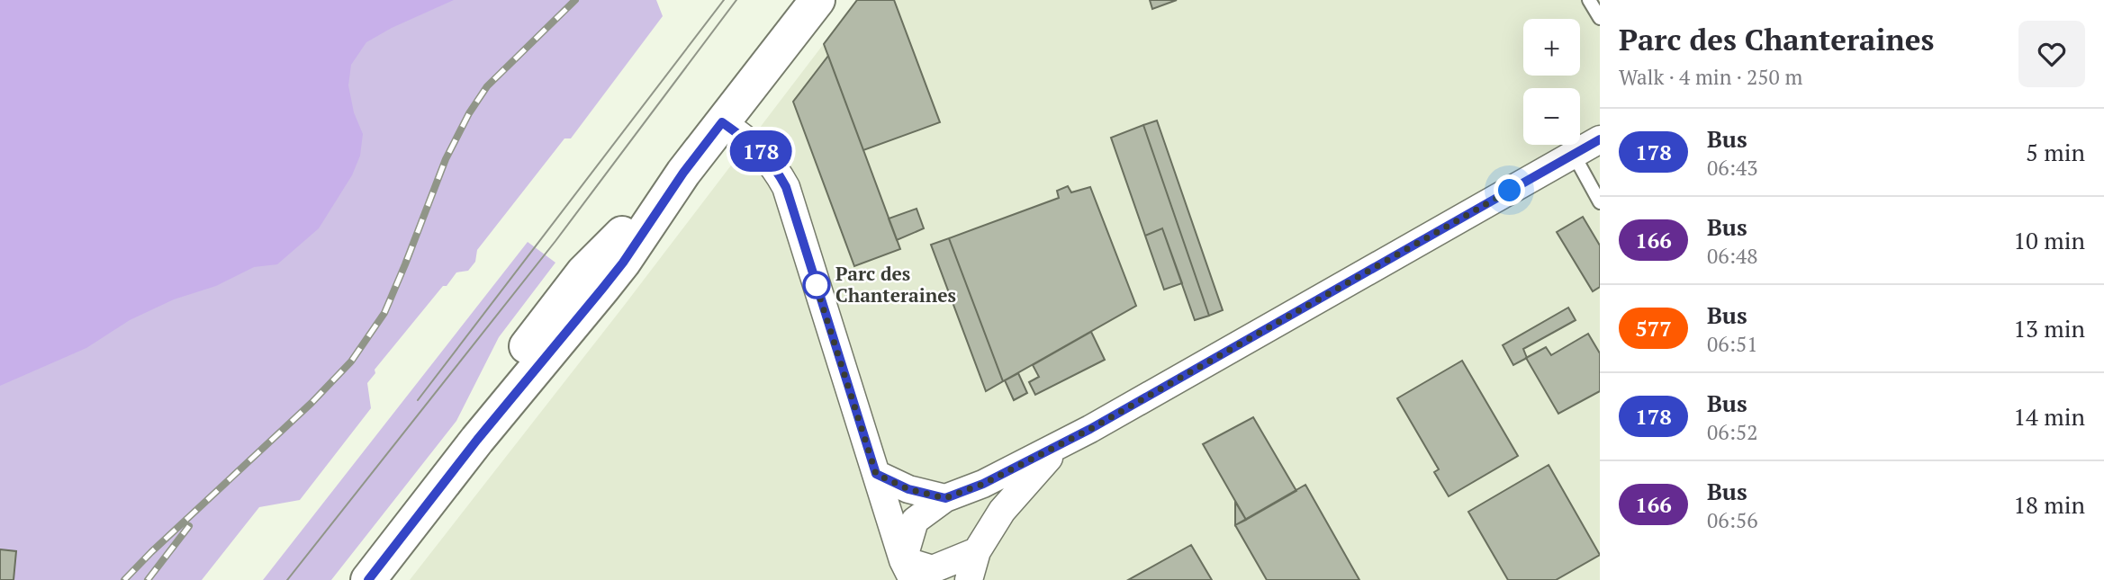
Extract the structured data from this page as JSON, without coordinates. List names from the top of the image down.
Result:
{
  "places": ["Parc des Chanteraines"],
  "lines": ["bus line 178"],
  "page": {
    "on_map": "178",
    "heading": ["Parc des Chanteraines", "Walk · 4 min · 250 m"],
    "map_buttons": ["+", "−"],
    "list": [
      {
        "mark": "178",
        "name": "Bus",
        "note": "06:43",
        "value": "5 min"
      },
      {
        "mark": "166",
        "name": "Bus",
        "note": "06:48",
        "value": "10 min"
      },
      {
        "mark": "577",
        "name": "Bus",
        "note": "06:51",
        "value": "13 min"
      },
      {
        "mark": "178",
        "name": "Bus",
        "note": "06:52",
        "value": "14 min"
      },
      {
        "mark": "166",
        "name": "Bus",
        "note": "06:56",
        "value": "18 min"
      }
    ]
  }
}
